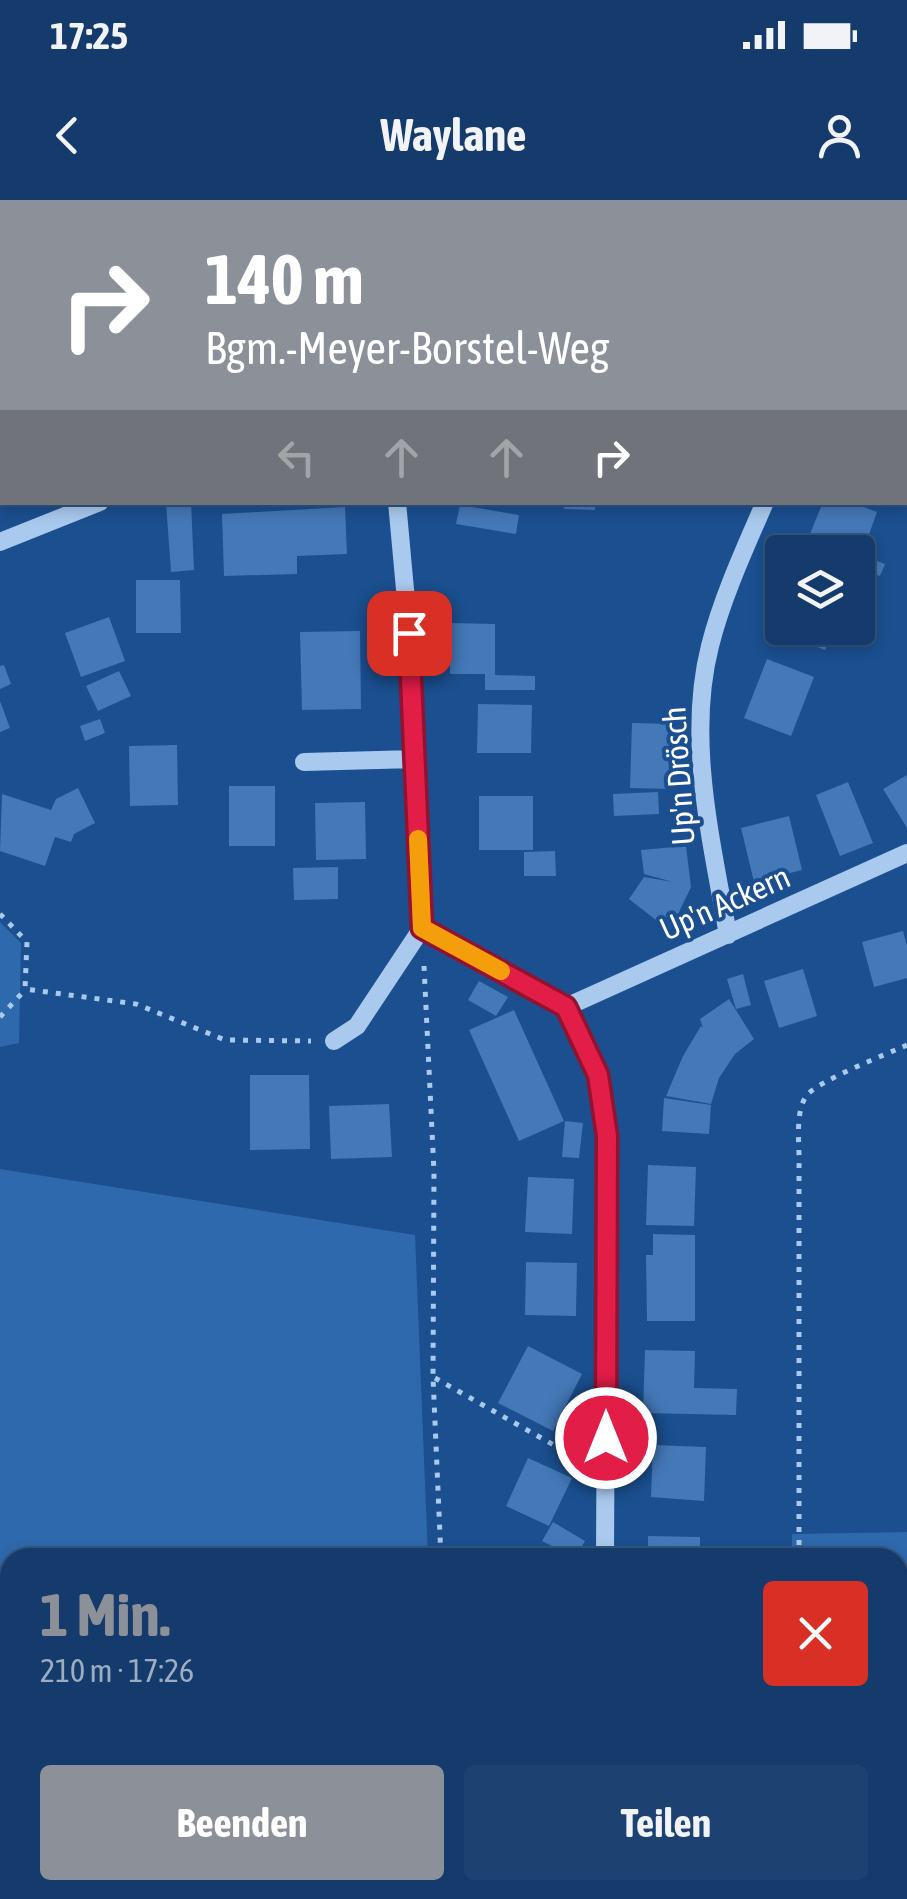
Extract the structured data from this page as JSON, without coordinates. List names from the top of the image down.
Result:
{
  "streets": {
    "street": ["Up'n Drösch", "Up'n Ackern"]
  },
  "crossings": [
    ["Up'n Drösch", "Up'n Ackern"]
  ],
  "page": {
    "status": "17:25",
    "header": "Waylane",
    "turn": ["140 m", "Bgm.-Meyer-Borstel-Weg"],
    "heading": ["1 Min.", "210 m · 17:26"],
    "buttons": ["Beenden", "Teilen"]
  }
}
